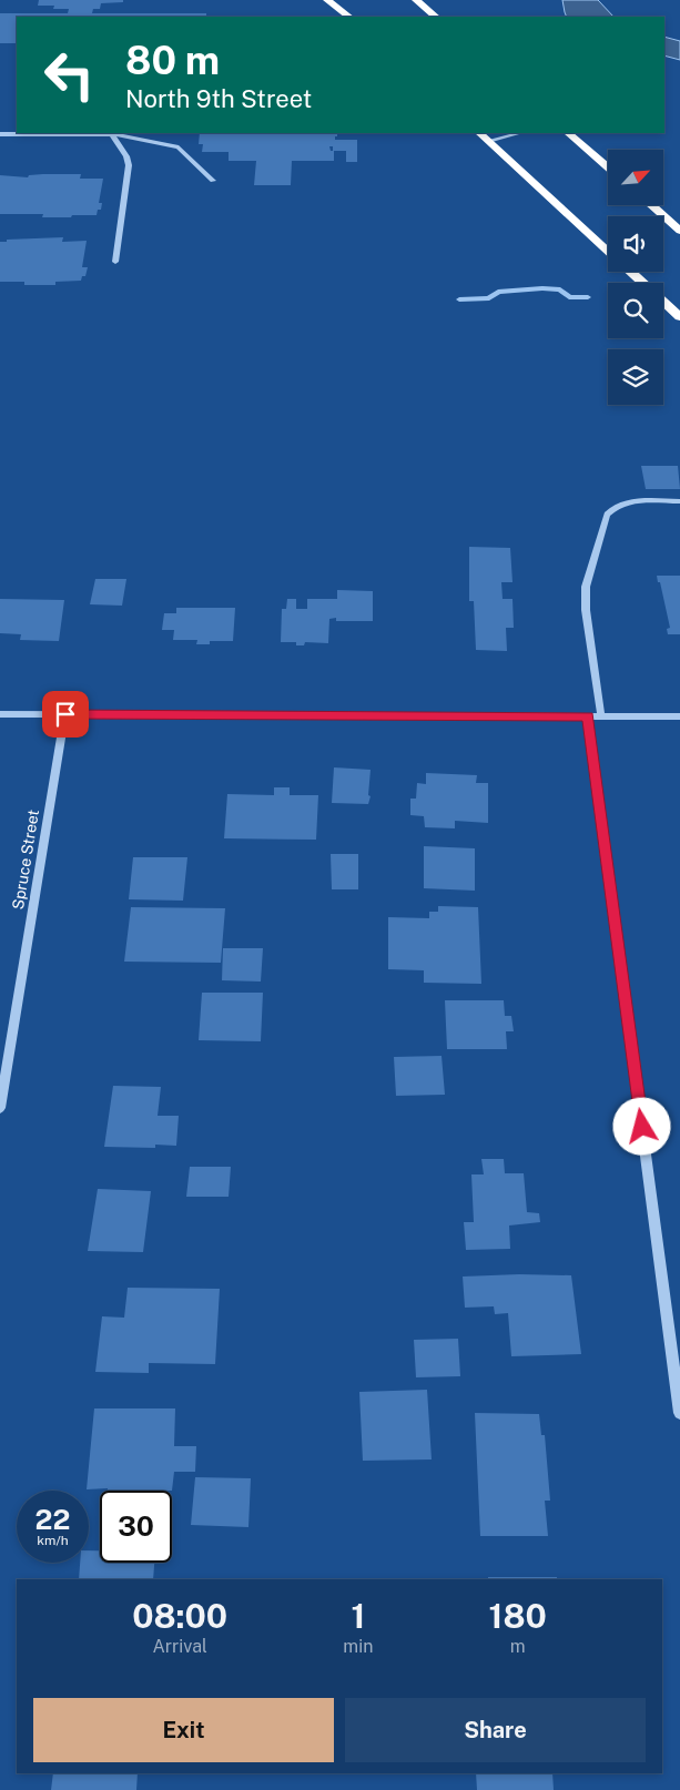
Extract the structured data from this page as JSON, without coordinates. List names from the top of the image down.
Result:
{
  "streets": {
    "street": ["Spruce Street"]
  },
  "north": "top right",
  "page": {
    "turn": ["80 m", "North 9th Street"],
    "speed": "22 km/h",
    "limit": "30",
    "eta": [
      "08:00",
      "Arrival",
      "1",
      "min",
      "180",
      "m"
    ],
    "buttons": ["Exit", "Share"]
  }
}
